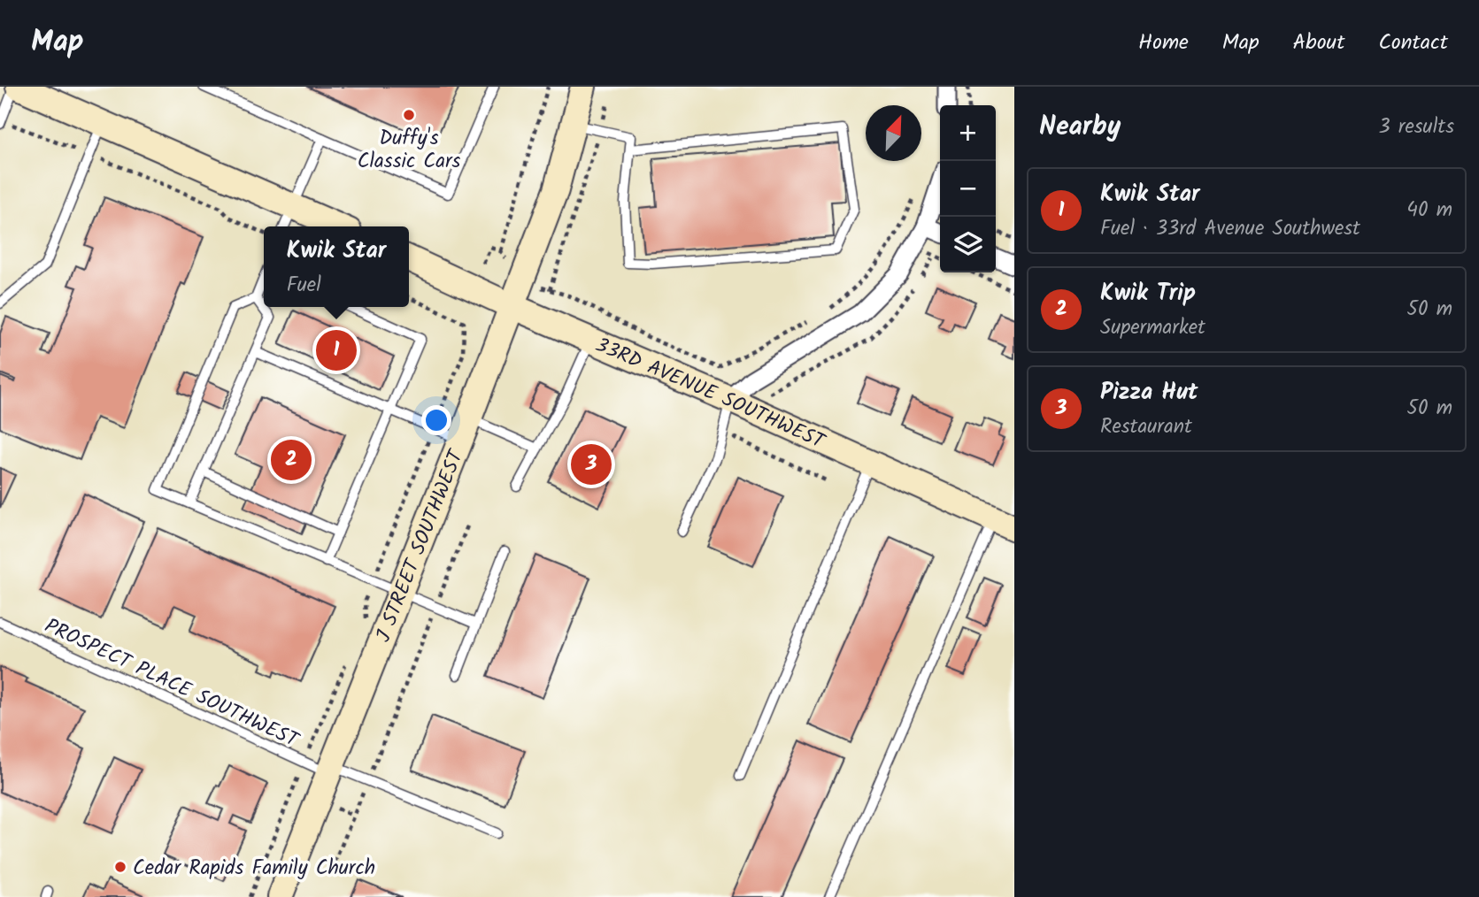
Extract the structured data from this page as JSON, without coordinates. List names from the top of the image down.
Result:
{
  "streets": {
    "street": ["33RD AVENUE SOUTHWEST", "J STREET SOUTHWEST"],
    "lane": ["PROSPECT PLACE SOUTHWEST"]
  },
  "crossings": [
    ["33RD AVENUE SOUTHWEST", "J STREET SOUTHWEST"],
    ["J STREET SOUTHWEST", "PROSPECT PLACE SOUTHWEST"]
  ],
  "places": ["Duffy's Classic Cars", "Cedar Rapids Family Church"],
  "north": "top right",
  "page": {
    "header": "Map",
    "nav": [
      "Home",
      "Map",
      "About",
      "Contact"
    ],
    "heading": ["Nearby", "3 results"],
    "map_buttons": ["+", "−"],
    "list": [
      {
        "mark": "1",
        "name": "Kwik Star",
        "note": "Fuel · 33rd Avenue Southwest",
        "value": "40 m"
      },
      {
        "mark": "2",
        "name": "Kwik Trip",
        "note": "Supermarket",
        "value": "50 m"
      },
      {
        "mark": "3",
        "name": "Pizza Hut",
        "note": "Restaurant",
        "value": "50 m"
      }
    ],
    "popup": ["Kwik Star", "Fuel"],
    "pins": ["1", "2", "3"]
  }
}
